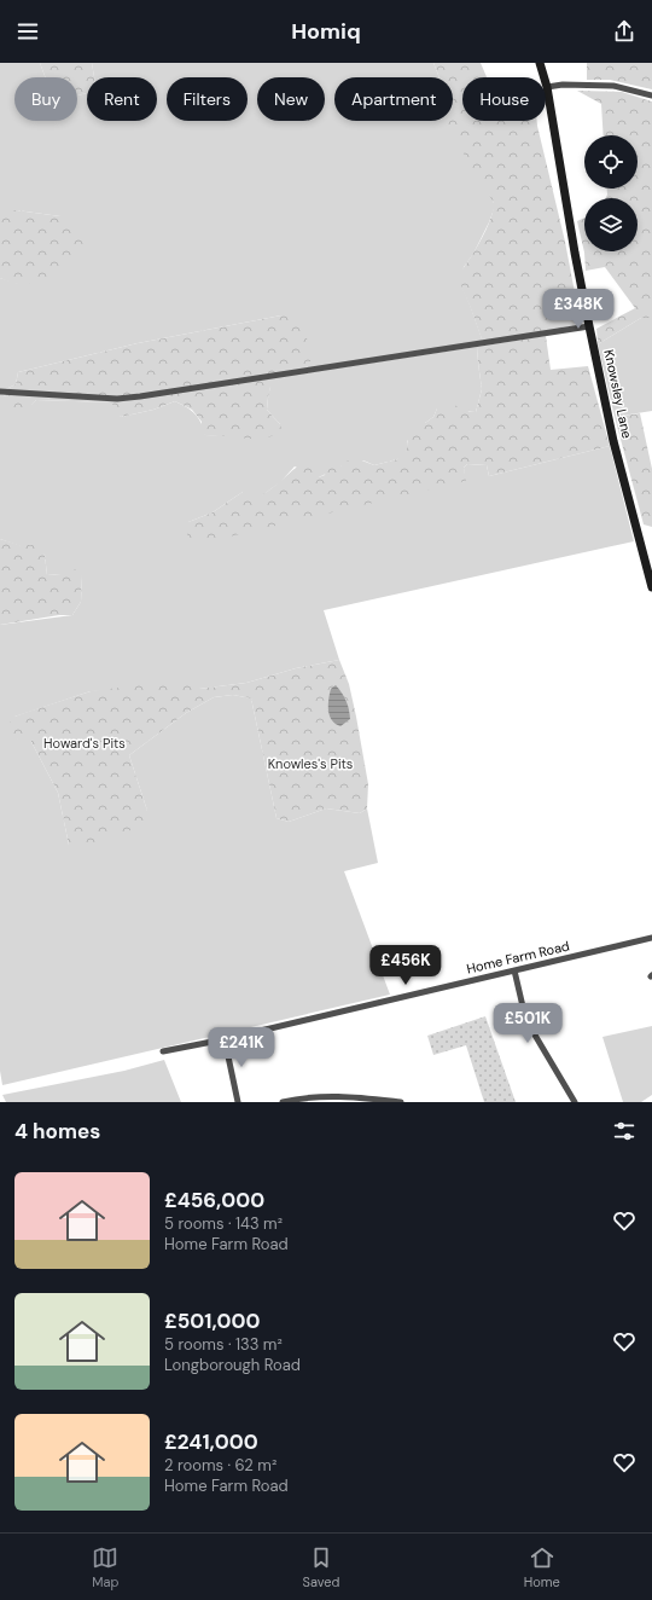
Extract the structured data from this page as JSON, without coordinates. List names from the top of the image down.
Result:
{
  "streets": {
    "main road": ["Knowsley Lane"],
    "street": ["Home Farm Road"]
  },
  "parks": ["Howard's Pits", "Knowles's Pits"],
  "page": {
    "header": "Homiq",
    "chip": [
      "Buy",
      "Rent",
      "Filters",
      "New",
      "Apartment",
      "House"
    ],
    "price": [
      "£348K",
      "£456K",
      "£501K",
      "£241K"
    ],
    "heading": "4 homes",
    "list": [
      {
        "name": "£456,000",
        "note": "5 rooms · 143 m² · Home Farm Road"
      },
      {
        "name": "£501,000",
        "note": "5 rooms · 133 m² · Longborough Road"
      },
      {
        "name": "£241,000",
        "note": "2 rooms · 62 m² · Home Farm Road"
      }
    ],
    "tabs": ["Map", "Saved", "Home"]
  }
}
